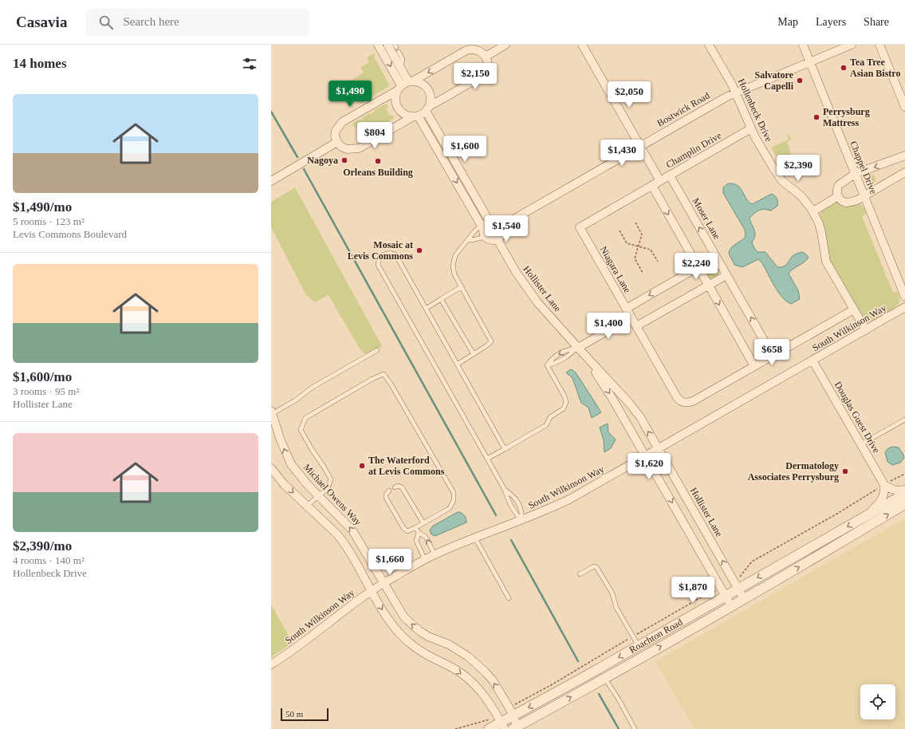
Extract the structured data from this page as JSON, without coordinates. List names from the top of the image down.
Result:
{
  "streets": {
    "street": [
      "Bostwick Road",
      "Hollenbeck Drive",
      "Champlin Drive",
      "Chappel Drive",
      "Moser Lane",
      "Niagara Lane",
      "Hollister Lane",
      "South Wilkinson Way",
      "Douglas Guest Drive",
      "Michael Owens Way",
      "Roachton Road"
    ]
  },
  "crossings": [
    ["Bostwick Road", "Hollenbeck Drive"],
    ["Bostwick Road", "Chappel Drive"],
    ["Bostwick Road", "Hollister Lane"],
    ["Hollenbeck Drive", "Champlin Drive"],
    ["Hollenbeck Drive", "South Wilkinson Way"],
    ["Champlin Drive", "Moser Lane"],
    ["Champlin Drive", "Niagara Lane"],
    ["Hollister Lane", "South Wilkinson Way"],
    ["Hollister Lane", "Roachton Road"],
    ["South Wilkinson Way", "Douglas Guest Drive"],
    ["South Wilkinson Way", "Michael Owens Way"],
    ["Michael Owens Way", "Roachton Road"]
  ],
  "places": [
    "Tea Tree Asian Bistro",
    "Salvatore Capelli",
    "Perrysburg Mattress",
    "Nagoya",
    "Orleans Building",
    "Mosaic at Levis Commons",
    "The Waterford at Levis Commons",
    "Dermatology Associates Perrysburg"
  ],
  "scale_bar": "50 m",
  "page": {
    "header": "Casavia",
    "search": "Search here",
    "nav": ["Map", "Layers", "Share"],
    "heading": "14 homes",
    "price": [
      "$2,150",
      "$1,490",
      "$2,050",
      "$804",
      "$1,600",
      "$1,430",
      "$2,390",
      "$1,540",
      "$2,240",
      "$1,400",
      "$658",
      "$1,620",
      "$1,660",
      "$1,870"
    ],
    "list": [
      {
        "name": "$1,490/mo",
        "note": "5 rooms · 123 m² · Levis Commons Boulevard"
      },
      {
        "name": "$1,600/mo",
        "note": "3 rooms · 95 m² · Hollister Lane"
      },
      {
        "name": "$2,390/mo",
        "note": "4 rooms · 140 m² · Hollenbeck Drive"
      }
    ],
    "scale": "50 m"
  }
}
